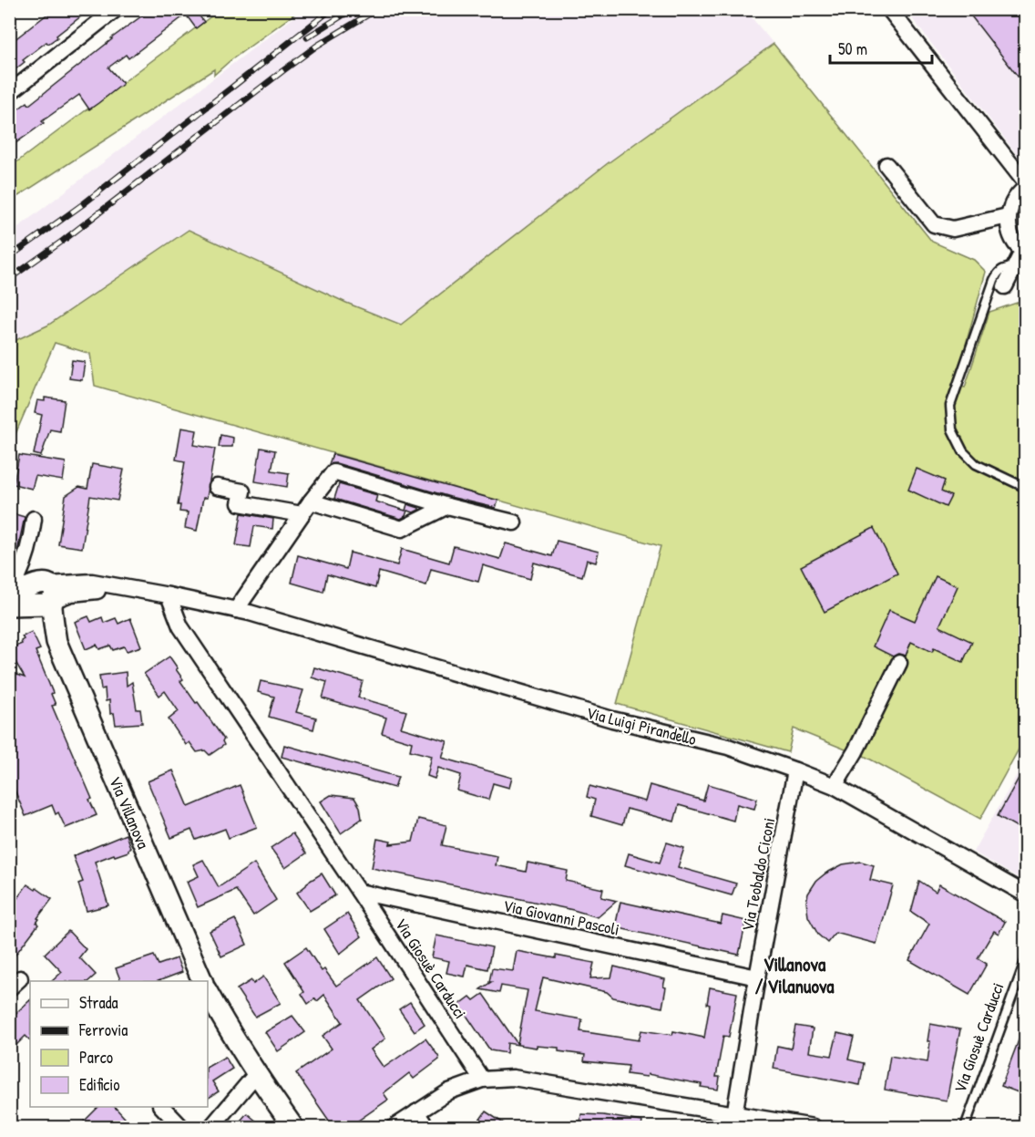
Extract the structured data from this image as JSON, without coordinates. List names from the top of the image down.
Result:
{
  "streets": {
    "street": [
      "Via Luigi Pirandello",
      "Via Villanova",
      "Via Teobaldo Ciconi",
      "Via Giovanni Pascoli",
      "Via Giosuè Carducci"
    ]
  },
  "crossings": [
    ["Via Luigi Pirandello", "Via Villanova"],
    ["Via Luigi Pirandello", "Via Teobaldo Ciconi"],
    ["Via Luigi Pirandello", "Via Giosuè Carducci"],
    ["Via Teobaldo Ciconi", "Via Giovanni Pascoli"],
    ["Via Giovanni Pascoli", "Via Giosuè Carducci"]
  ],
  "districts": ["Villanova / Vilanuova"],
  "legend": [
    "Strada",
    "Ferrovia",
    "Parco",
    "Edificio"
  ],
  "scale_bar": "50 m"
}
